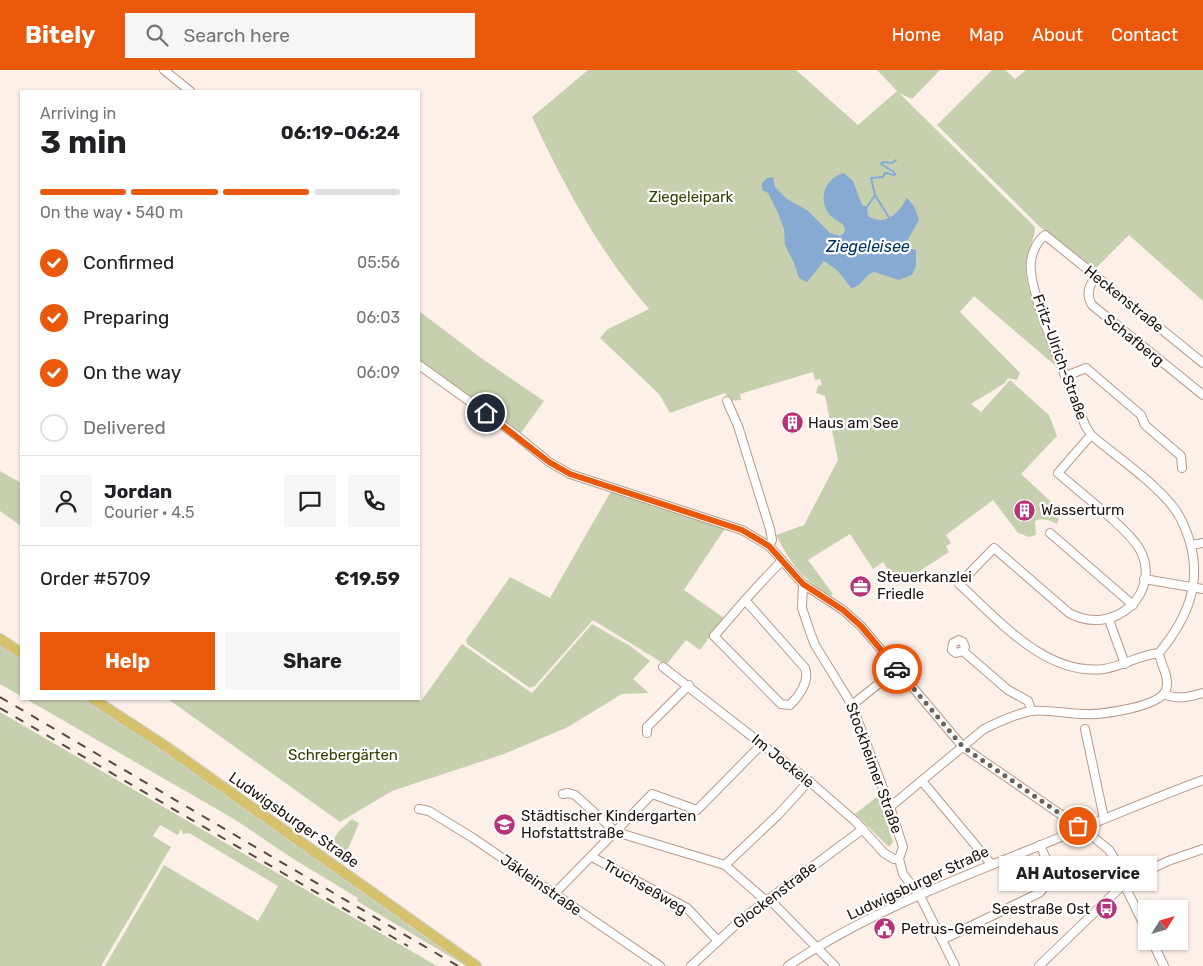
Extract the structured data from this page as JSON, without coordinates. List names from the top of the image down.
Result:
{
  "streets": {
    "main road": ["Ludwigsburger Straße"],
    "street": [
      "Heckenstraße",
      "Schafberg",
      "Fritz-Ulrich-Straße",
      "Im Jockele",
      "Stockheimer Straße",
      "Jäkleinstraße",
      "Truchseßweg",
      "Glockenstraße"
    ]
  },
  "crossings": [
    ["Heckenstraße", "Schafberg"],
    ["Heckenstraße", "Fritz-Ulrich-Straße"],
    ["Im Jockele", "Stockheimer Straße"],
    ["Im Jockele", "Glockenstraße"],
    ["Stockheimer Straße", "Ludwigsburger Straße"],
    ["Truchseßweg", "Glockenstraße"]
  ],
  "water": ["Ziegeleisee"],
  "parks": ["Ziegeleipark", "Schrebergärten"],
  "places": {
    "building": ["Haus am See", "Wasserturm"],
    "office": ["Steuerkanzlei Friedle"],
    "school or university": ["Städtischer Kindergarten Hofstattstraße"],
    "other": ["AH Autoservice"],
    "bus stop": ["Seestraße Ost"],
    "public building": ["Petrus-Gemeindehaus"]
  },
  "north": "top right",
  "page": {
    "header": "Bitely",
    "search": "Search here",
    "nav": [
      "Home",
      "Map",
      "About",
      "Contact"
    ],
    "heading": ["3 min", "Arriving in", "06:19–06:24"],
    "panel": [
      "Jordan",
      "Courier · 4.5",
      "Order #5709",
      "€19.59"
    ],
    "bar": "On the way · 540 m",
    "list": [
      ["Confirmed", "05:56"],
      ["Preparing", "06:03"],
      ["On the way", "06:09"],
      "Delivered"
    ],
    "buttons": ["Help", "Share"],
    "bubble": "AH Autoservice"
  }
}
